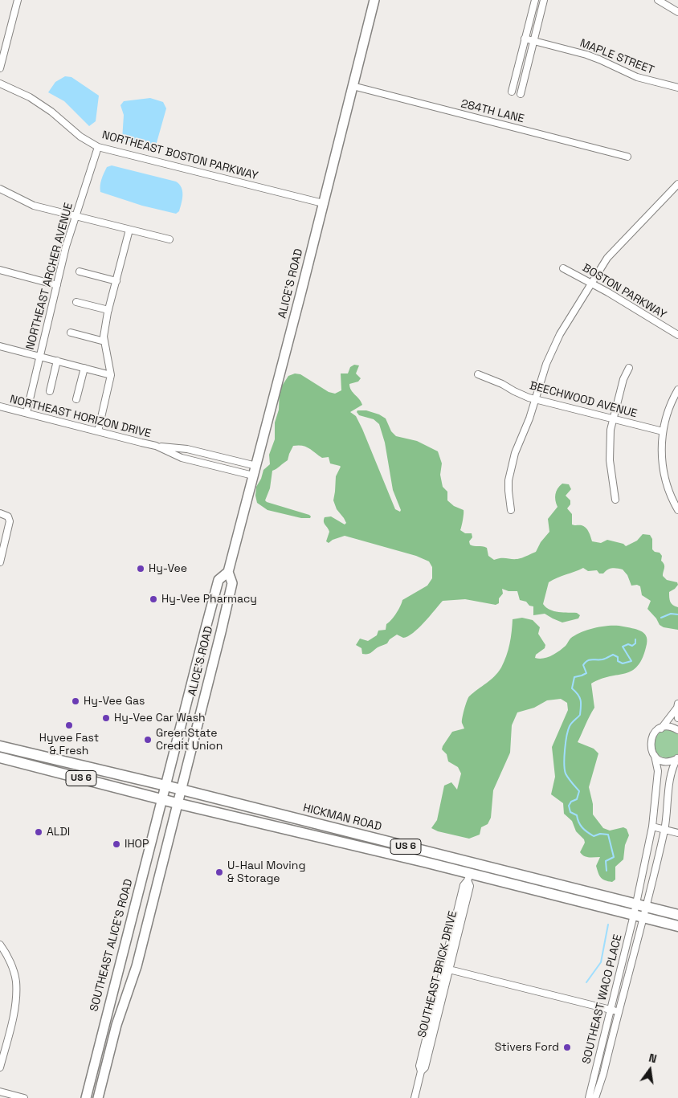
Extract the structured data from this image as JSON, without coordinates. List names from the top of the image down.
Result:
{
  "streets": {
    "highway": ["US 6", "HICKMAN ROAD"],
    "main road": ["ALICE'S ROAD", "SOUTHEAST ALICE'S ROAD"],
    "street": [
      "MAPLE STREET",
      "284TH LANE",
      "NORTHEAST BOSTON PARKWAY",
      "NORTHEAST ARCHER AVENUE",
      "BOSTON PARKWAY",
      "BEECHWOOD AVENUE",
      "NORTHEAST HORIZON DRIVE",
      "SOUTHEAST BRICK DRIVE",
      "SOUTHEAST WACO PLACE"
    ]
  },
  "crossings": [
    ["284TH LANE", "ALICE'S ROAD"],
    ["NORTHEAST BOSTON PARKWAY", "NORTHEAST ARCHER AVENUE"],
    ["NORTHEAST BOSTON PARKWAY", "ALICE'S ROAD"],
    ["NORTHEAST ARCHER AVENUE", "NORTHEAST HORIZON DRIVE"],
    ["ALICE'S ROAD", "NORTHEAST HORIZON DRIVE"],
    ["ALICE'S ROAD", "HICKMAN ROAD"],
    ["ALICE'S ROAD", "SOUTHEAST ALICE'S ROAD"],
    ["HICKMAN ROAD", "SOUTHEAST ALICE'S ROAD"],
    ["HICKMAN ROAD", "SOUTHEAST BRICK DRIVE"],
    ["HICKMAN ROAD", "SOUTHEAST WACO PLACE"]
  ],
  "places": [
    "Hy-Vee",
    "Hy-Vee Pharmacy",
    "Hy-Vee Gas",
    "Hy-Vee Car Wash",
    "Hyvee Fast & Fresh",
    "GreenState Credit Union",
    "ALDI",
    "IHOP",
    "U-Haul Moving & Storage",
    "Stivers Ford"
  ],
  "north": "top"
}
